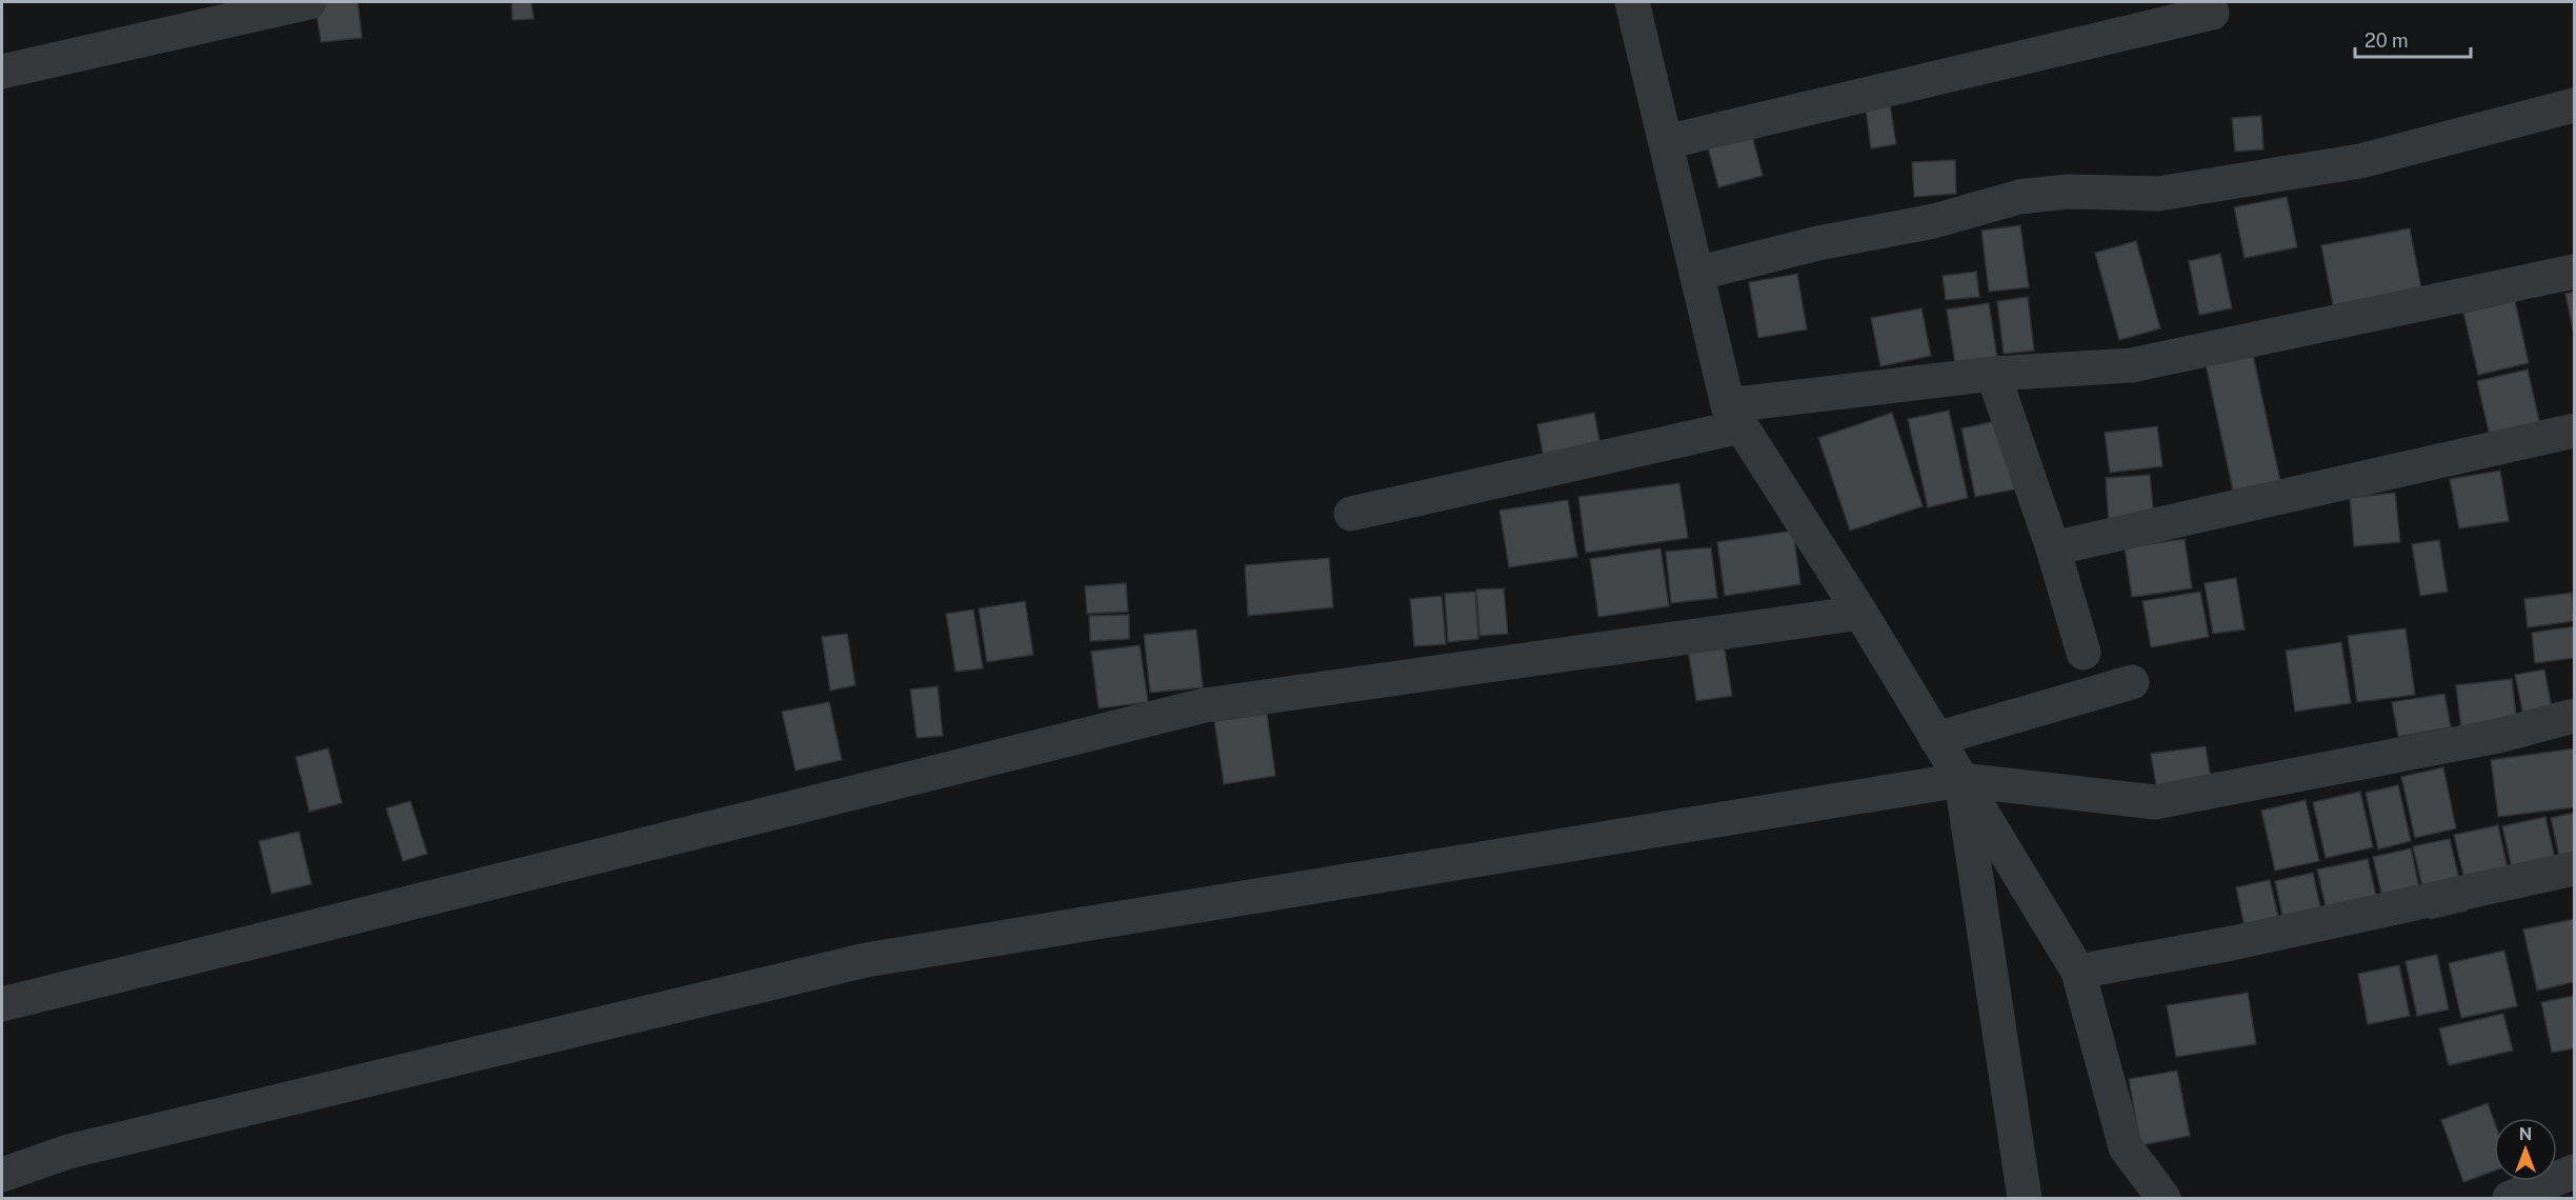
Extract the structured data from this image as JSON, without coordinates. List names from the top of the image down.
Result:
{
  "scale_bar": "20 m",
  "north": "top"
}
